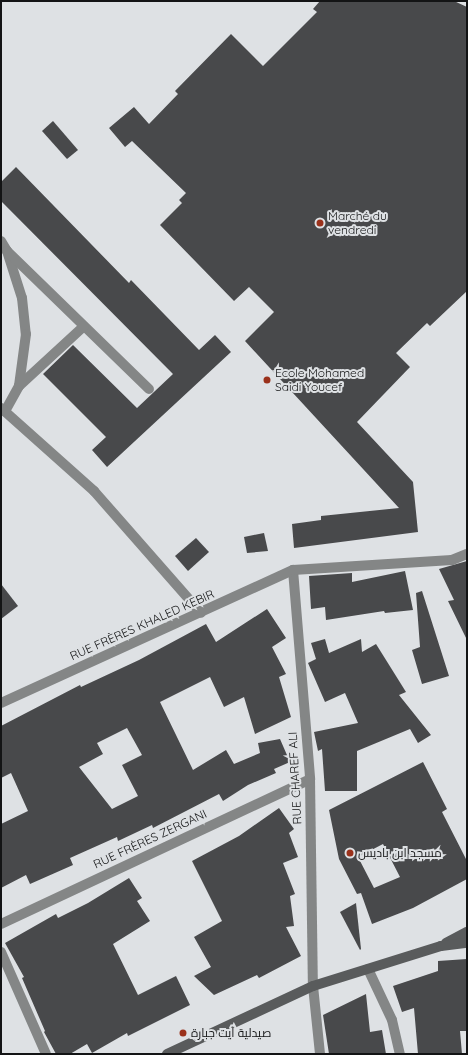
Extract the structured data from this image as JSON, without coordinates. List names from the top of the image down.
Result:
{
  "streets": {
    "street": ["RUE FRÈRES KHALED KEBIR", "RUE CHAREF ALI", "RUE FRÈRES ZERGANI"]
  },
  "crossings": [
    ["RUE FRÈRES KHALED KEBIR", "RUE CHAREF ALI"],
    ["RUE CHAREF ALI", "RUE FRÈRES ZERGANI"]
  ],
  "places": [
    "Marché du vendredi",
    "Ecole Mohamed Saidi Youcef",
    "مسجد ابن باديس",
    "صيدلية آيت جبارة"
  ]
}
